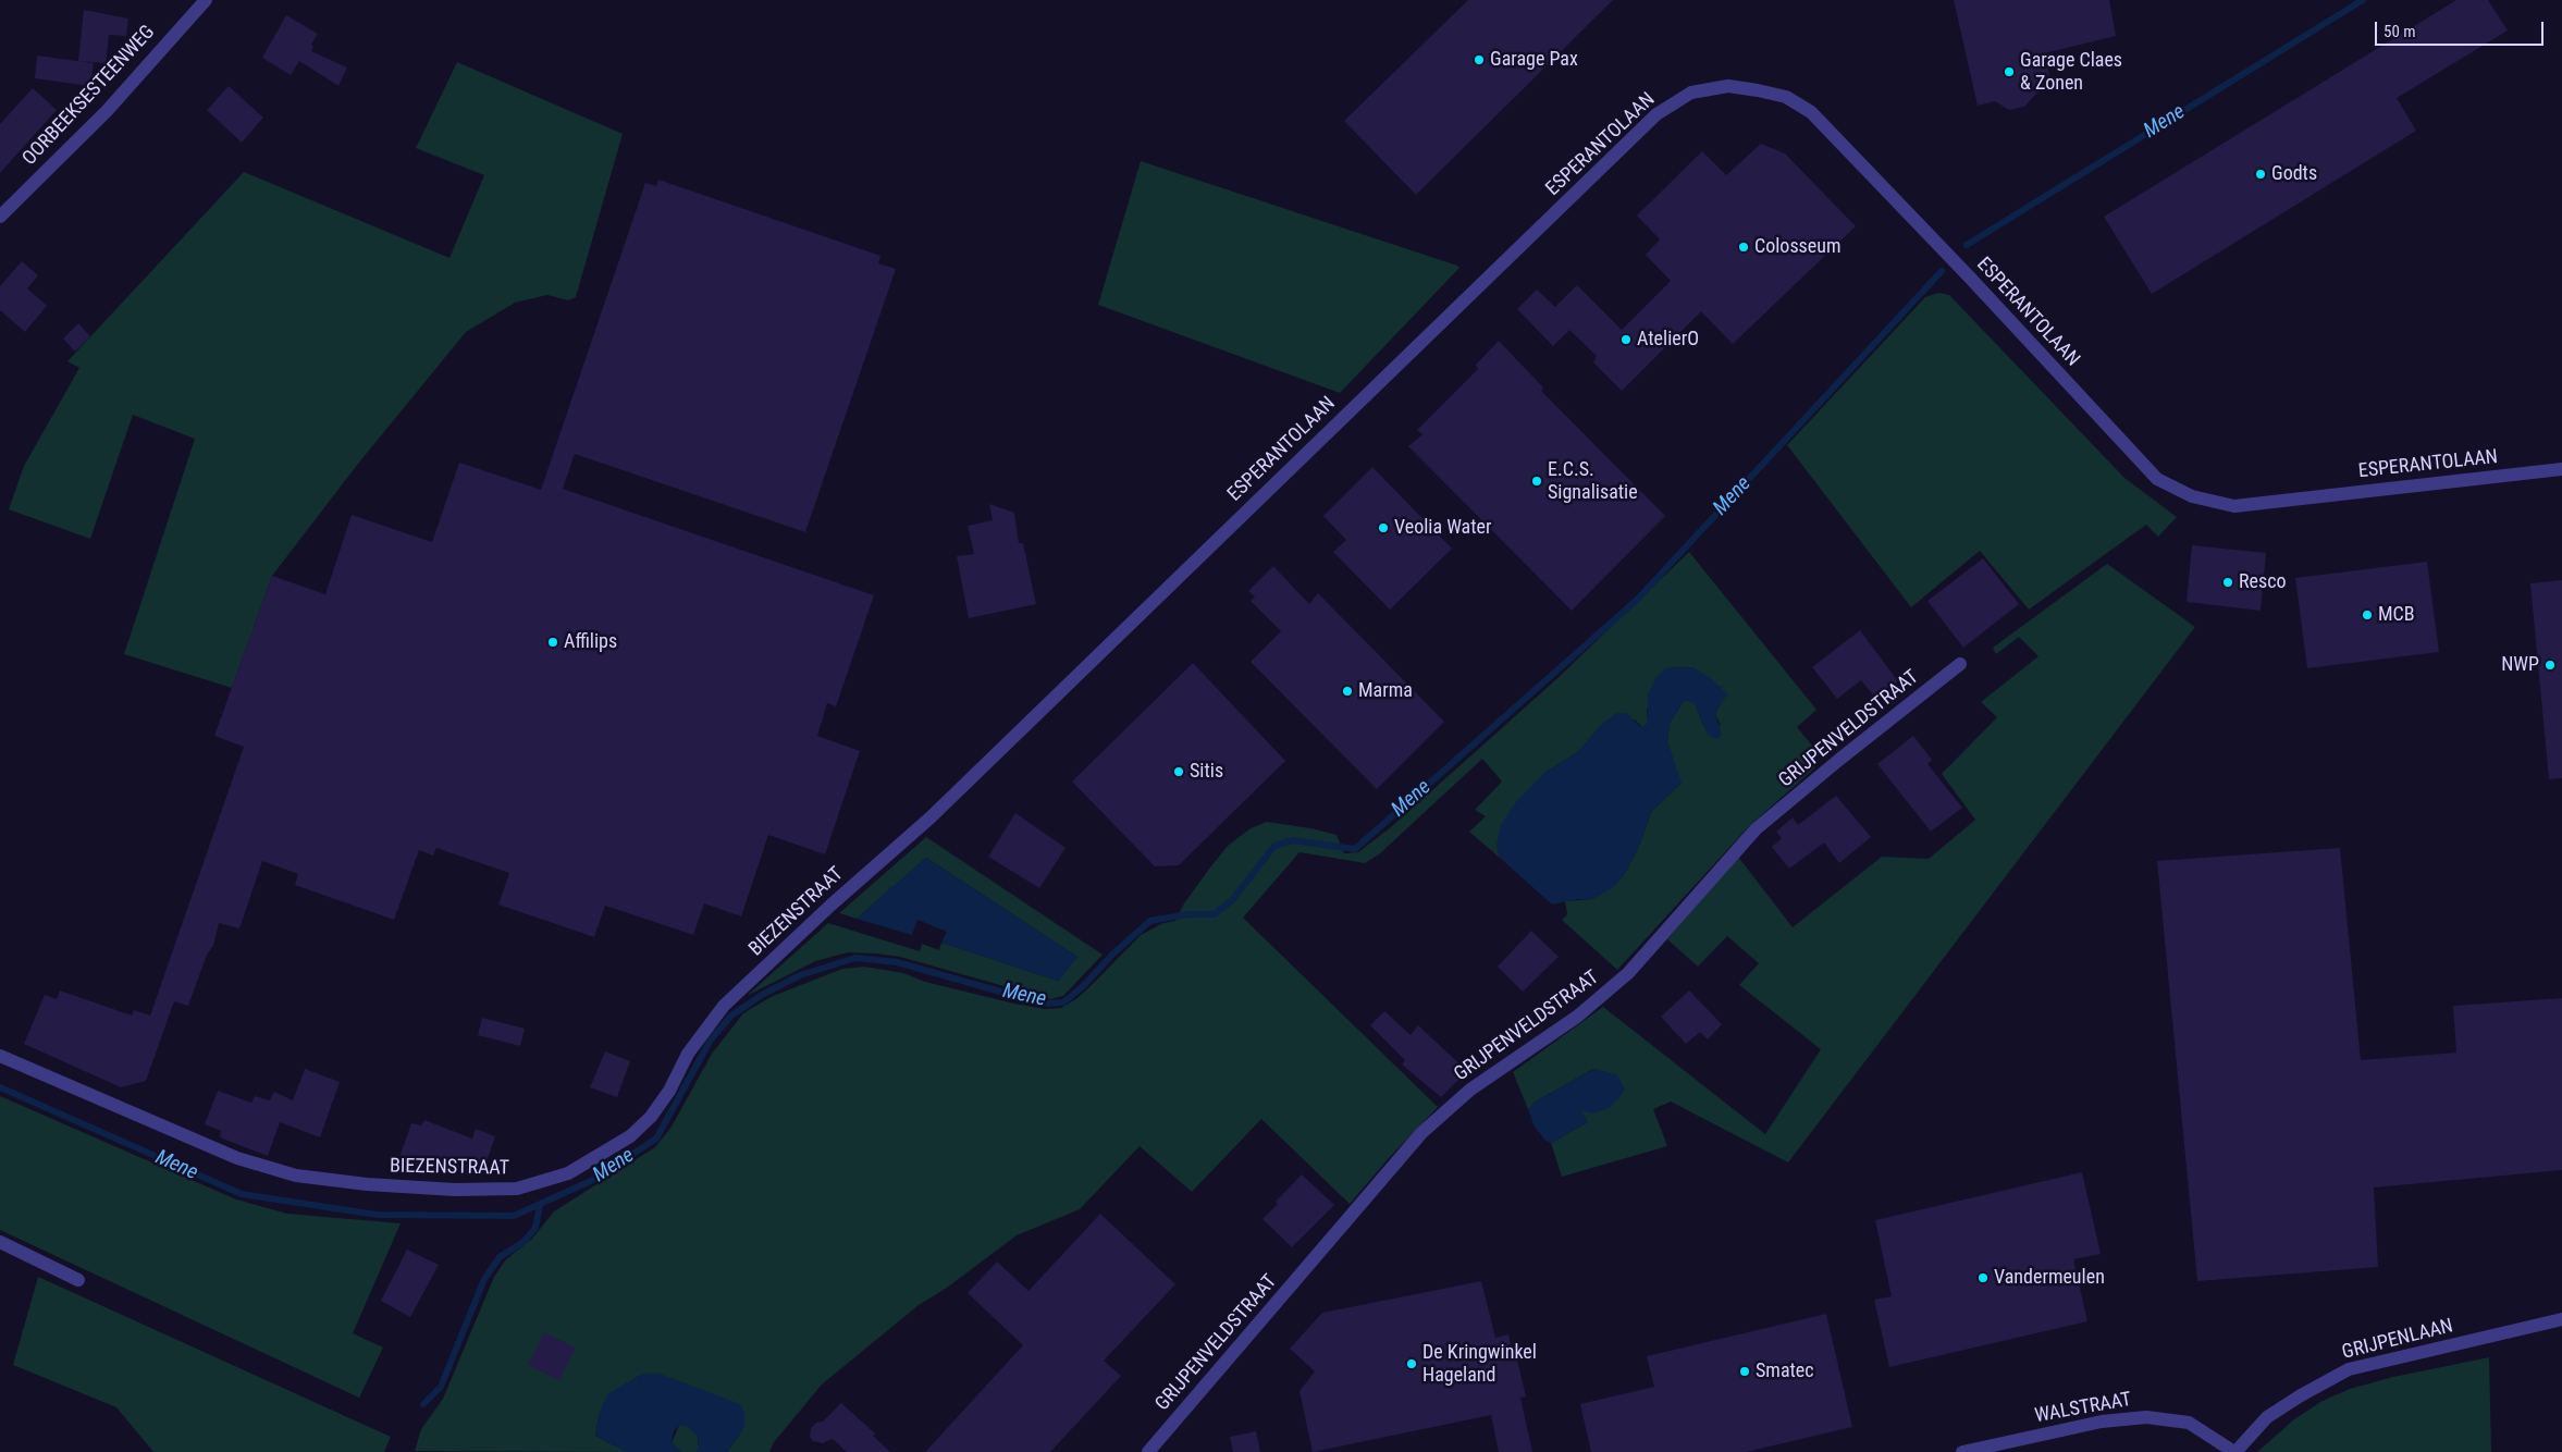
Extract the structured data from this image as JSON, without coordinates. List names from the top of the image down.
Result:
{
  "streets": {
    "street": [
      "OORBEEKSESTEENWEG",
      "ESPERANTOLAAN",
      "GRIJPENVELDSTRAAT",
      "BIEZENSTRAAT",
      "GRIJPENLAAN",
      "WALSTRAAT"
    ]
  },
  "crossings": [
    ["ESPERANTOLAAN", "BIEZENSTRAAT"],
    ["GRIJPENLAAN", "WALSTRAAT"]
  ],
  "water": ["Mene"],
  "places": [
    "Garage Pax",
    "Garage Claes & Zonen",
    "Godts",
    "Colosseum",
    "AtelierO",
    "E.C.S. Signalisatie",
    "Veolia Water",
    "Resco",
    "MCB",
    "Affilips",
    "NWP",
    "Marma",
    "Sitis",
    "Vandermeulen",
    "De Kringwinkel Hageland",
    "Smatec"
  ],
  "scale_bar": "50 m"
}
